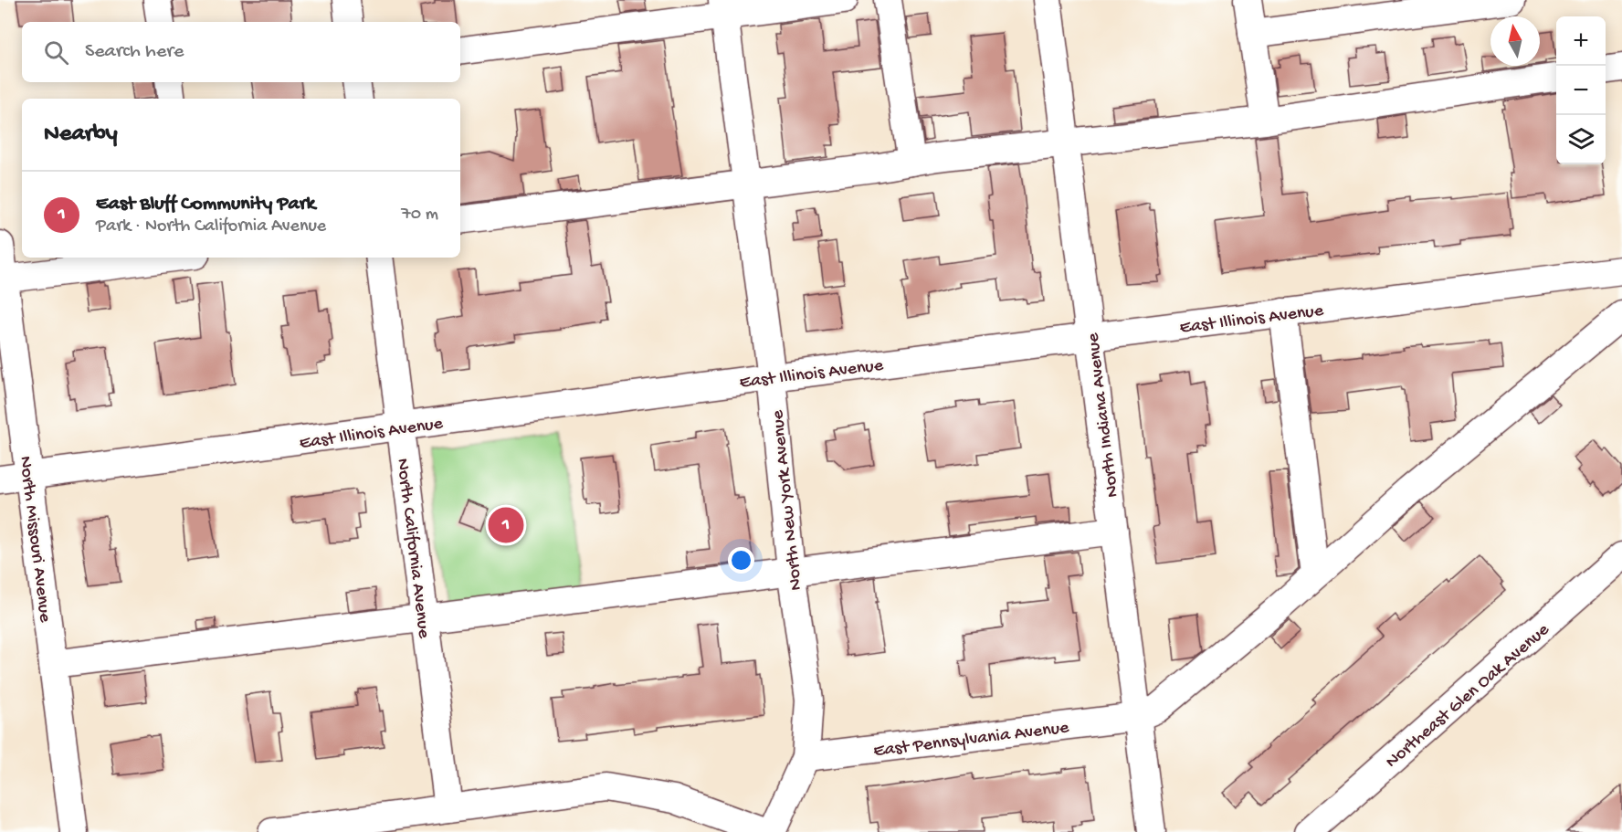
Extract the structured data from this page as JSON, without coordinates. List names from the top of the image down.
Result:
{
  "streets": {
    "street": [
      "East Illinois Avenue",
      "North Indiana Avenue",
      "North New York Avenue",
      "North Missouri Avenue",
      "North California Avenue",
      "Northeast Glen Oak Avenue",
      "East Pennsylvania Avenue"
    ]
  },
  "crossings": [
    ["East Illinois Avenue", "North Indiana Avenue"],
    ["East Illinois Avenue", "North New York Avenue"],
    ["East Illinois Avenue", "North Missouri Avenue"],
    ["East Illinois Avenue", "North California Avenue"],
    ["North Indiana Avenue", "East Pennsylvania Avenue"],
    ["North New York Avenue", "East Pennsylvania Avenue"]
  ],
  "north": "top",
  "page": {
    "map_buttons": ["+", "−"],
    "search": "Search here",
    "heading": "Nearby",
    "list": [
      {
        "mark": "1",
        "name": "East Bluff Community Park",
        "note": "Park · North California Avenue",
        "value": "70 m"
      }
    ],
    "pins": "1"
  }
}
